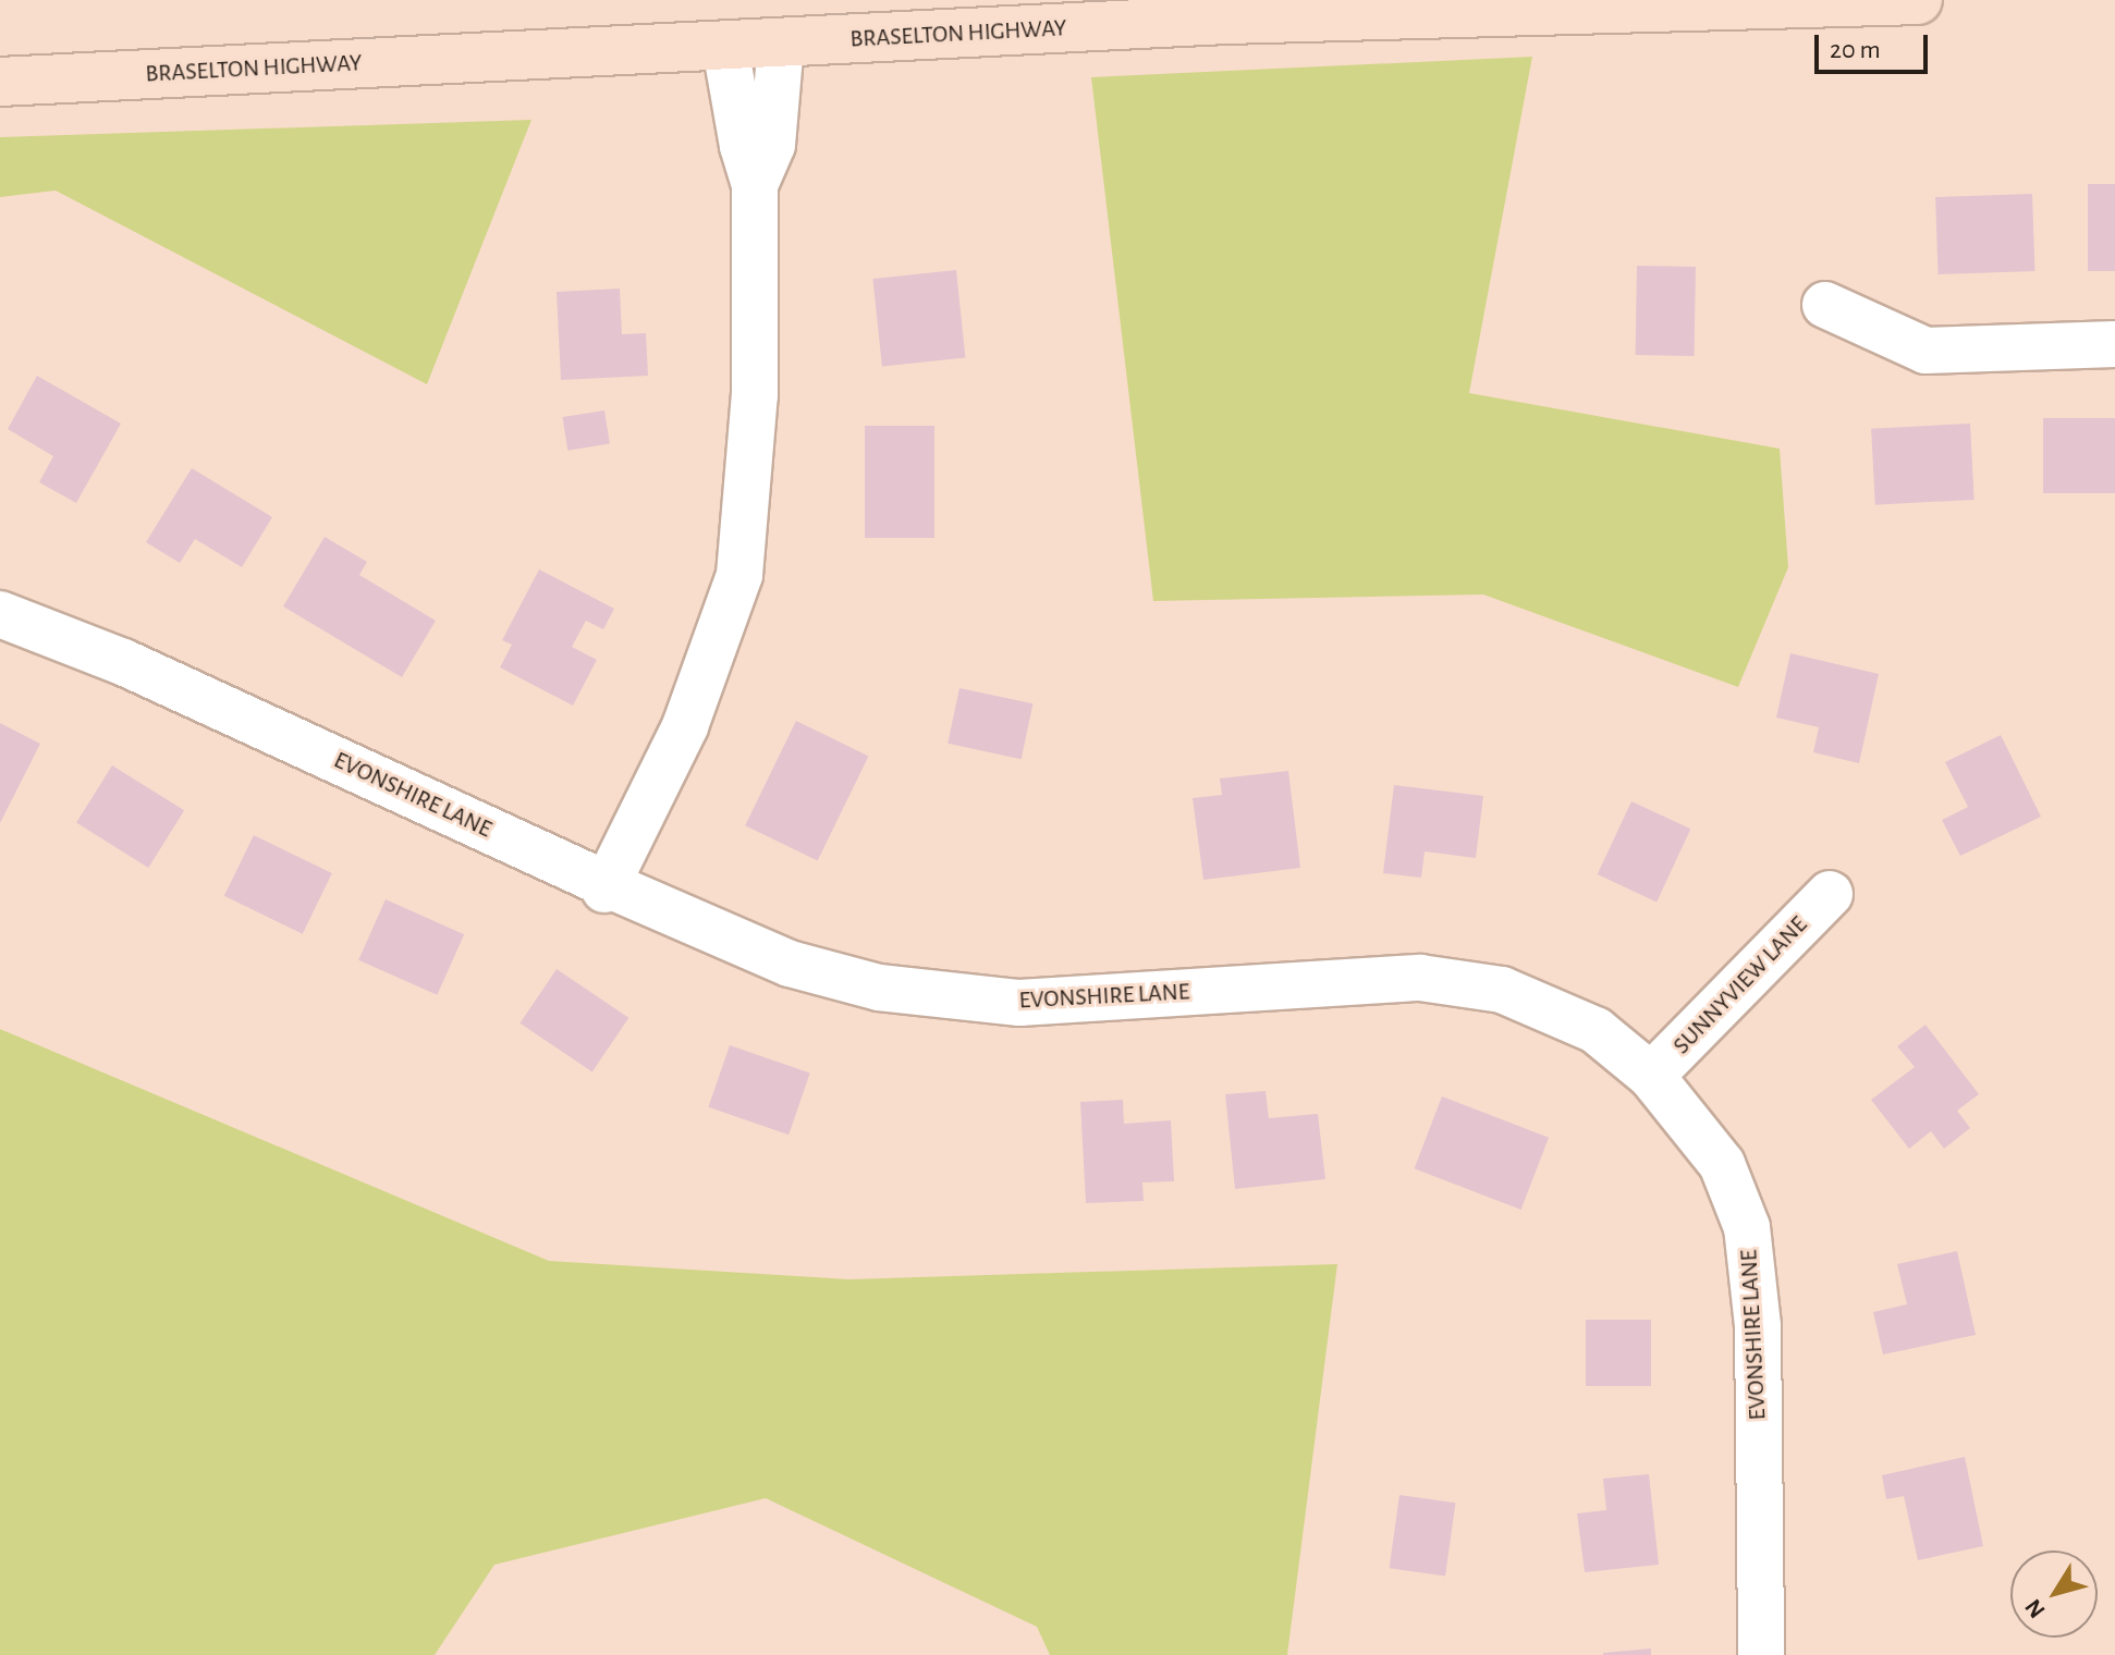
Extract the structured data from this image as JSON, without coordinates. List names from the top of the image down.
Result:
{
  "streets": {
    "main road": ["BRASELTON HIGHWAY"],
    "street": ["EVONSHIRE LANE", "SUNNYVIEW LANE"]
  },
  "crossings": [
    ["EVONSHIRE LANE", "SUNNYVIEW LANE"]
  ],
  "scale_bar": "20 m",
  "north": "bottom left"
}
